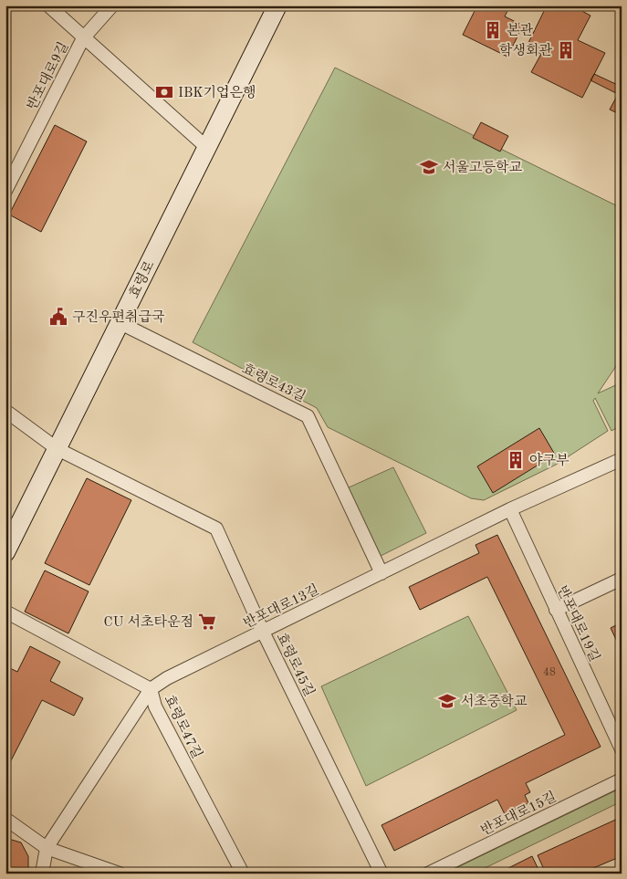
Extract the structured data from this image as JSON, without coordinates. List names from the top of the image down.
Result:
{
  "streets": {
    "main road": ["효령로"],
    "street": [
      "반포대로9길",
      "효령로43길",
      "반포대로13길",
      "반포대로19길",
      "효령로45길",
      "효령로47길",
      "반포대로15길"
    ]
  },
  "crossings": [
    ["효령로", "효령로43길"],
    ["효령로", "효령로45길"],
    ["효령로43길", "반포대로13길"],
    ["반포대로13길", "반포대로19길"],
    ["반포대로13길", "효령로45길"],
    ["반포대로13길", "효령로47길"]
  ],
  "places": {
    "building": ["본관", "학생회관", "야구부"],
    "bank": ["IBK기업은행"],
    "school or university": ["서울고등학교", "서초중학교"],
    "public building": ["구진우편취급국"],
    "supermarket": ["CU 서초타운점"]
  },
  "house_numbers": ["48"]
}
